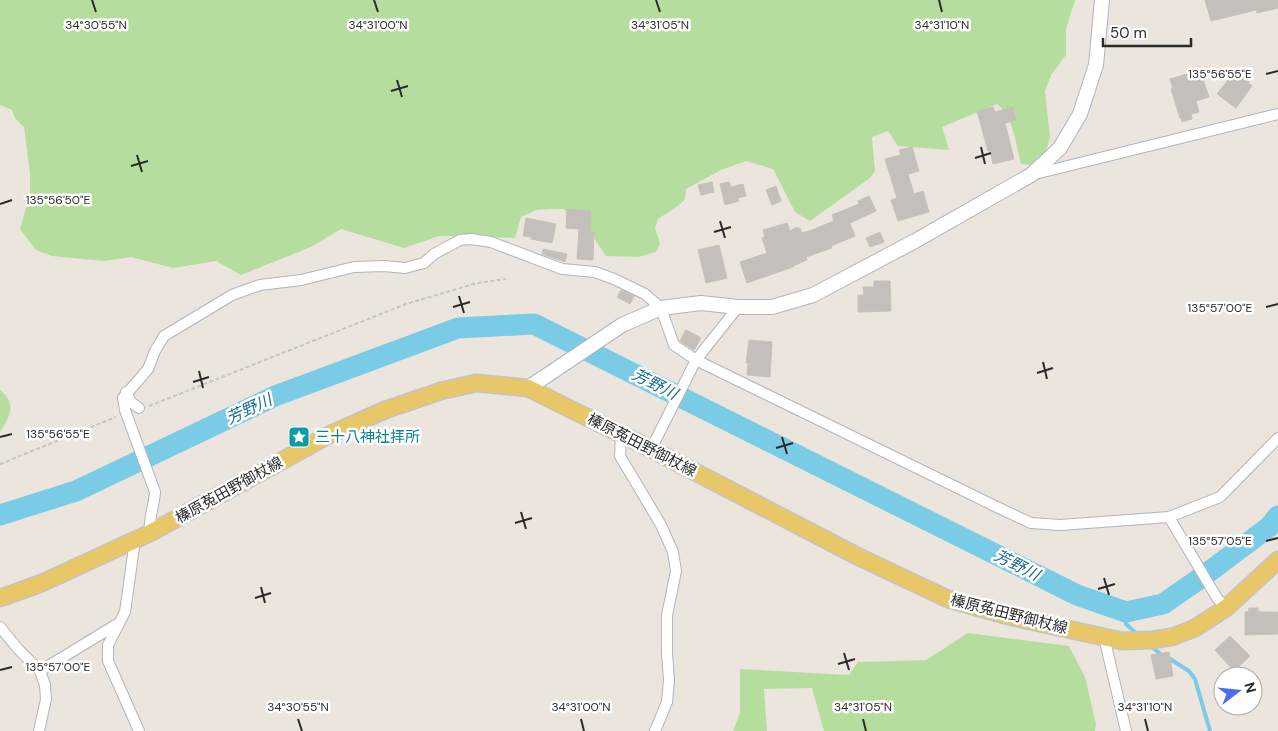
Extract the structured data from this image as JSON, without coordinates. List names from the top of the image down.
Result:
{
  "streets": {
    "main road": ["榛原菟田野御杖線"]
  },
  "water": ["芳野川"],
  "places": {
    "place": ["三十八神社拝所"]
  },
  "scale_bar": "50 m",
  "north": "right",
  "coordinates": [
    "34°30'55\"N",
    "34°31'00\"N",
    "34°31'05\"N",
    "34°31'10\"N",
    "135°56'55\"E",
    "135°56'50\"E",
    "135°57'00\"E",
    "135°57'05\"E"
  ]
}
